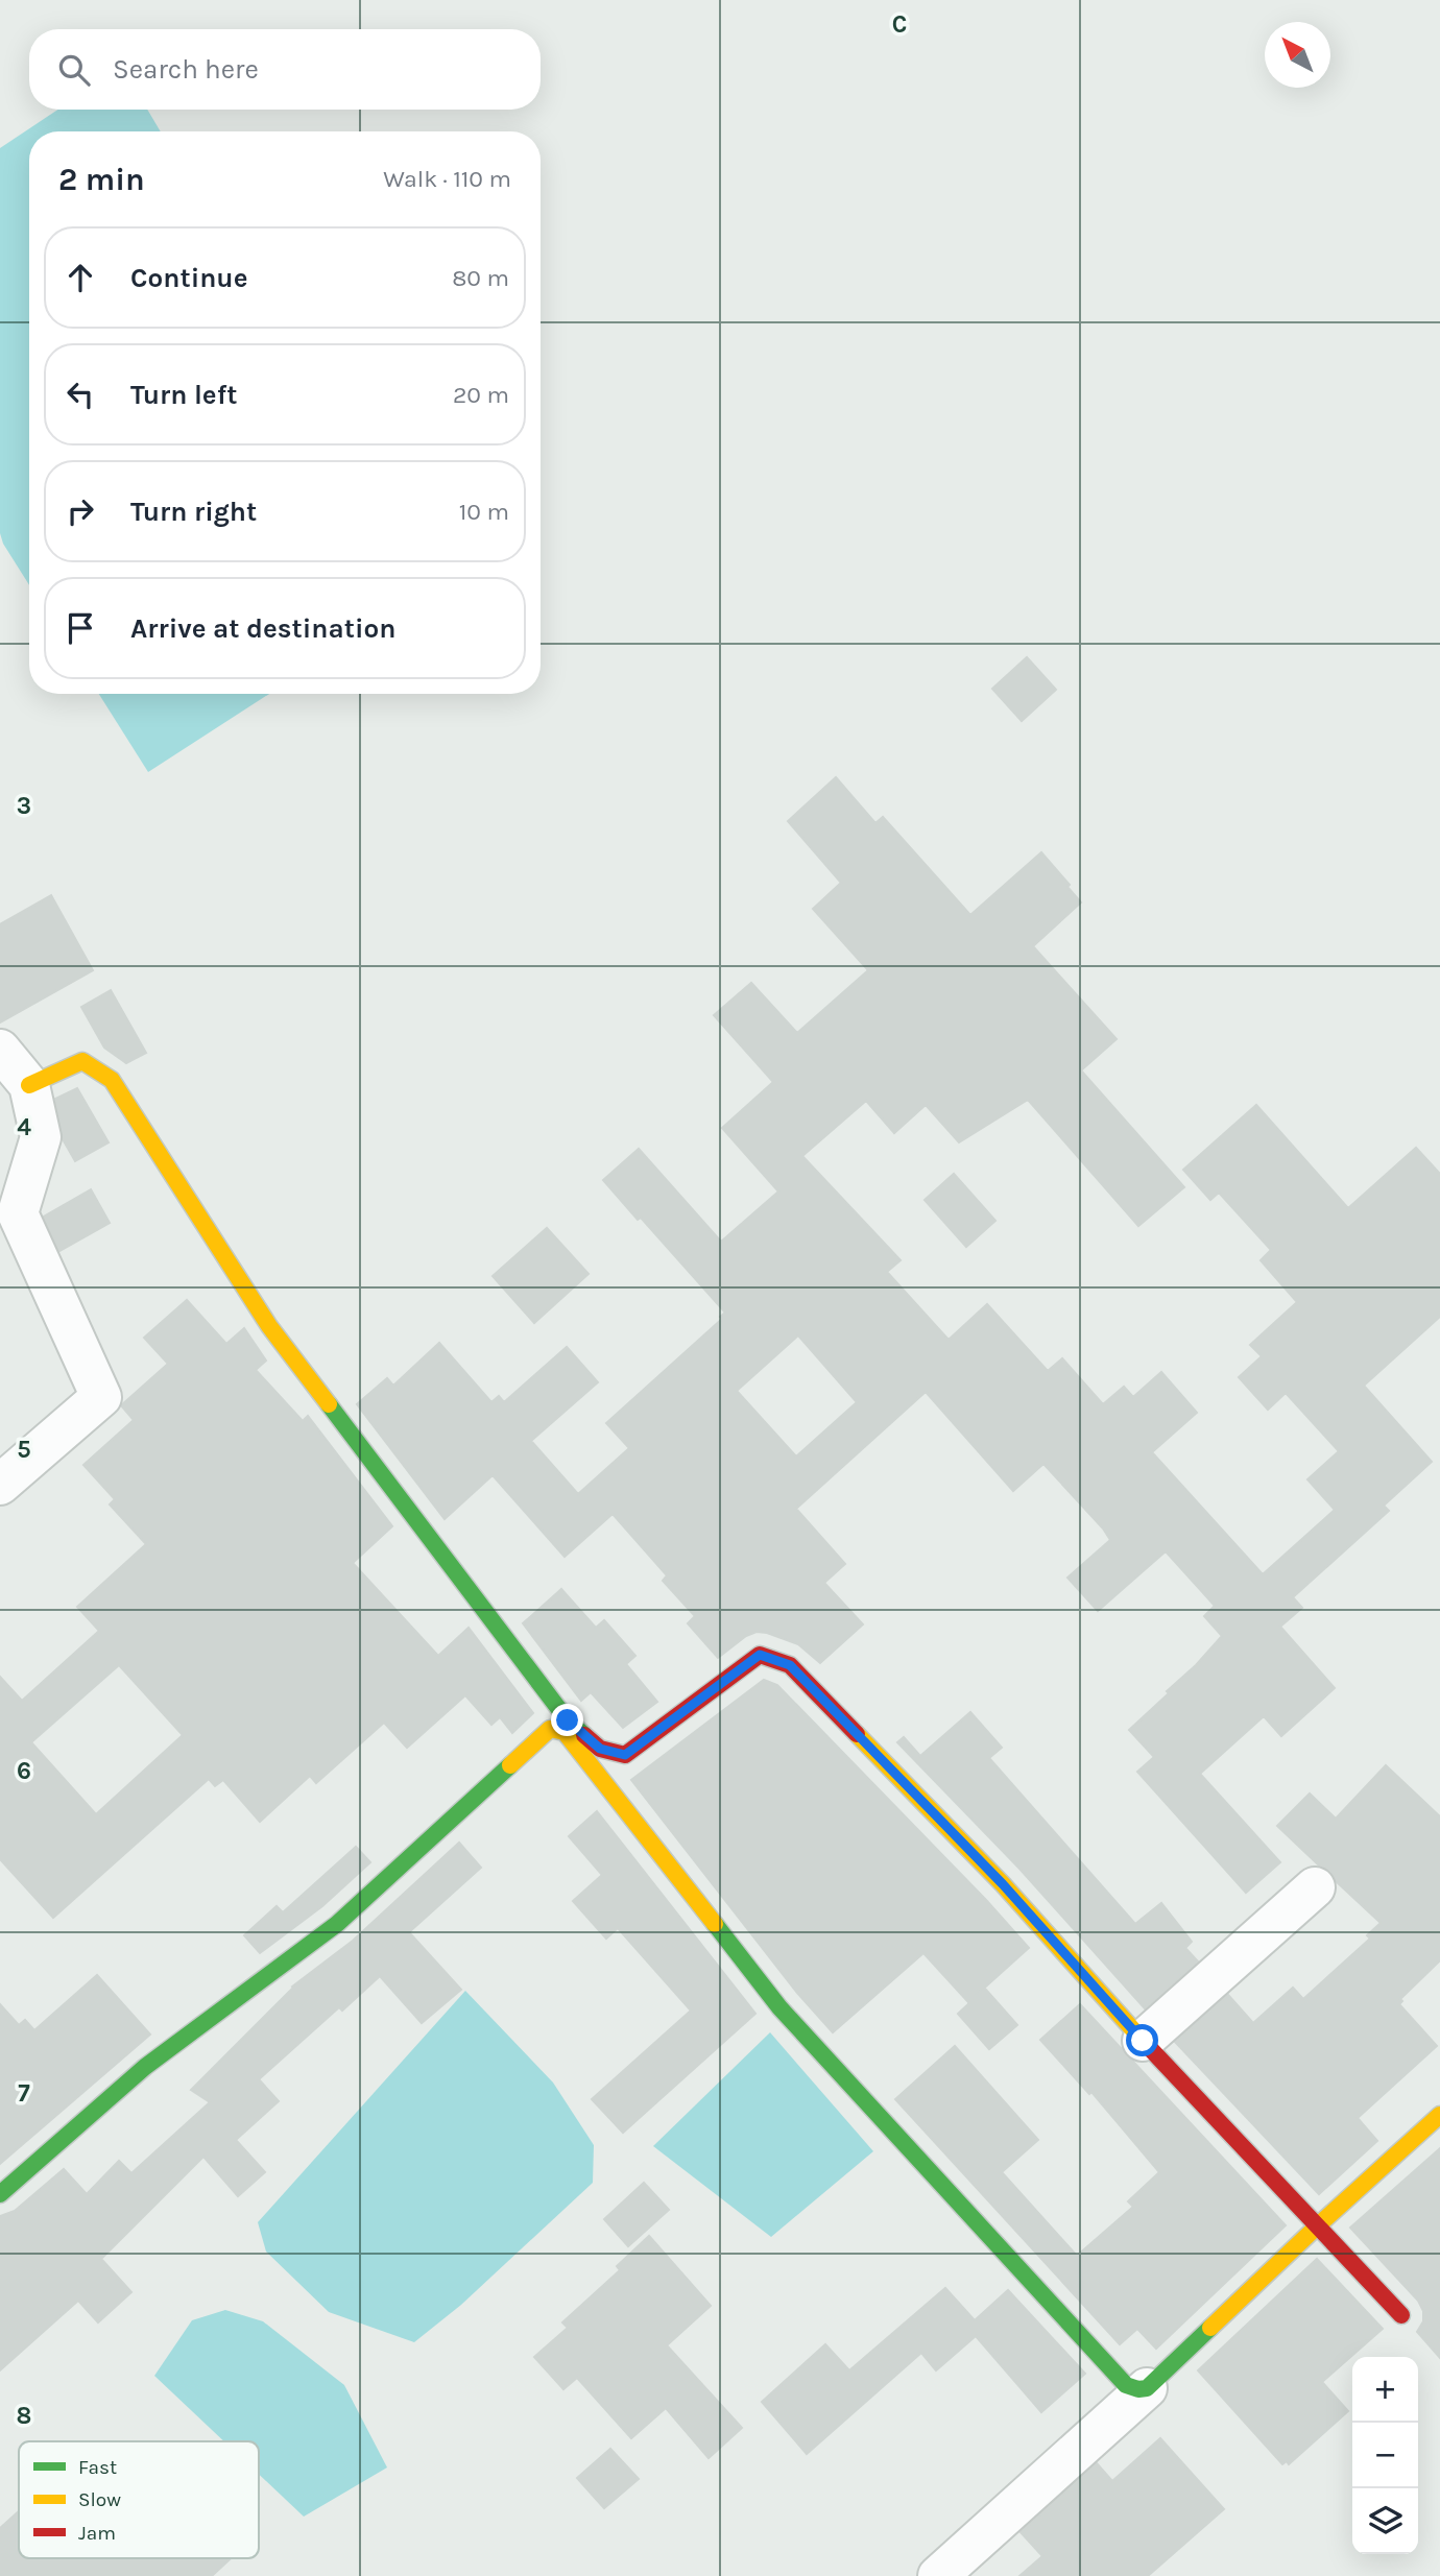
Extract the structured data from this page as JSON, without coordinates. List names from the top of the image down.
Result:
{
  "legend": ["Fast", "Slow", "Jam"],
  "north": "top left",
  "page": {
    "search": "Search here",
    "heading": ["2 min", "Walk · 110 m"],
    "list": [
      ["Continue", "80 m"],
      ["Turn left", "20 m"],
      ["Turn right", "10 m"],
      "Arrive at destination"
    ],
    "map_buttons": ["+", "−"]
  },
  "grid": {
    "columns": ["C"],
    "rows": [
      "3",
      "4",
      "5",
      "6",
      "7",
      "8"
    ]
  }
}
